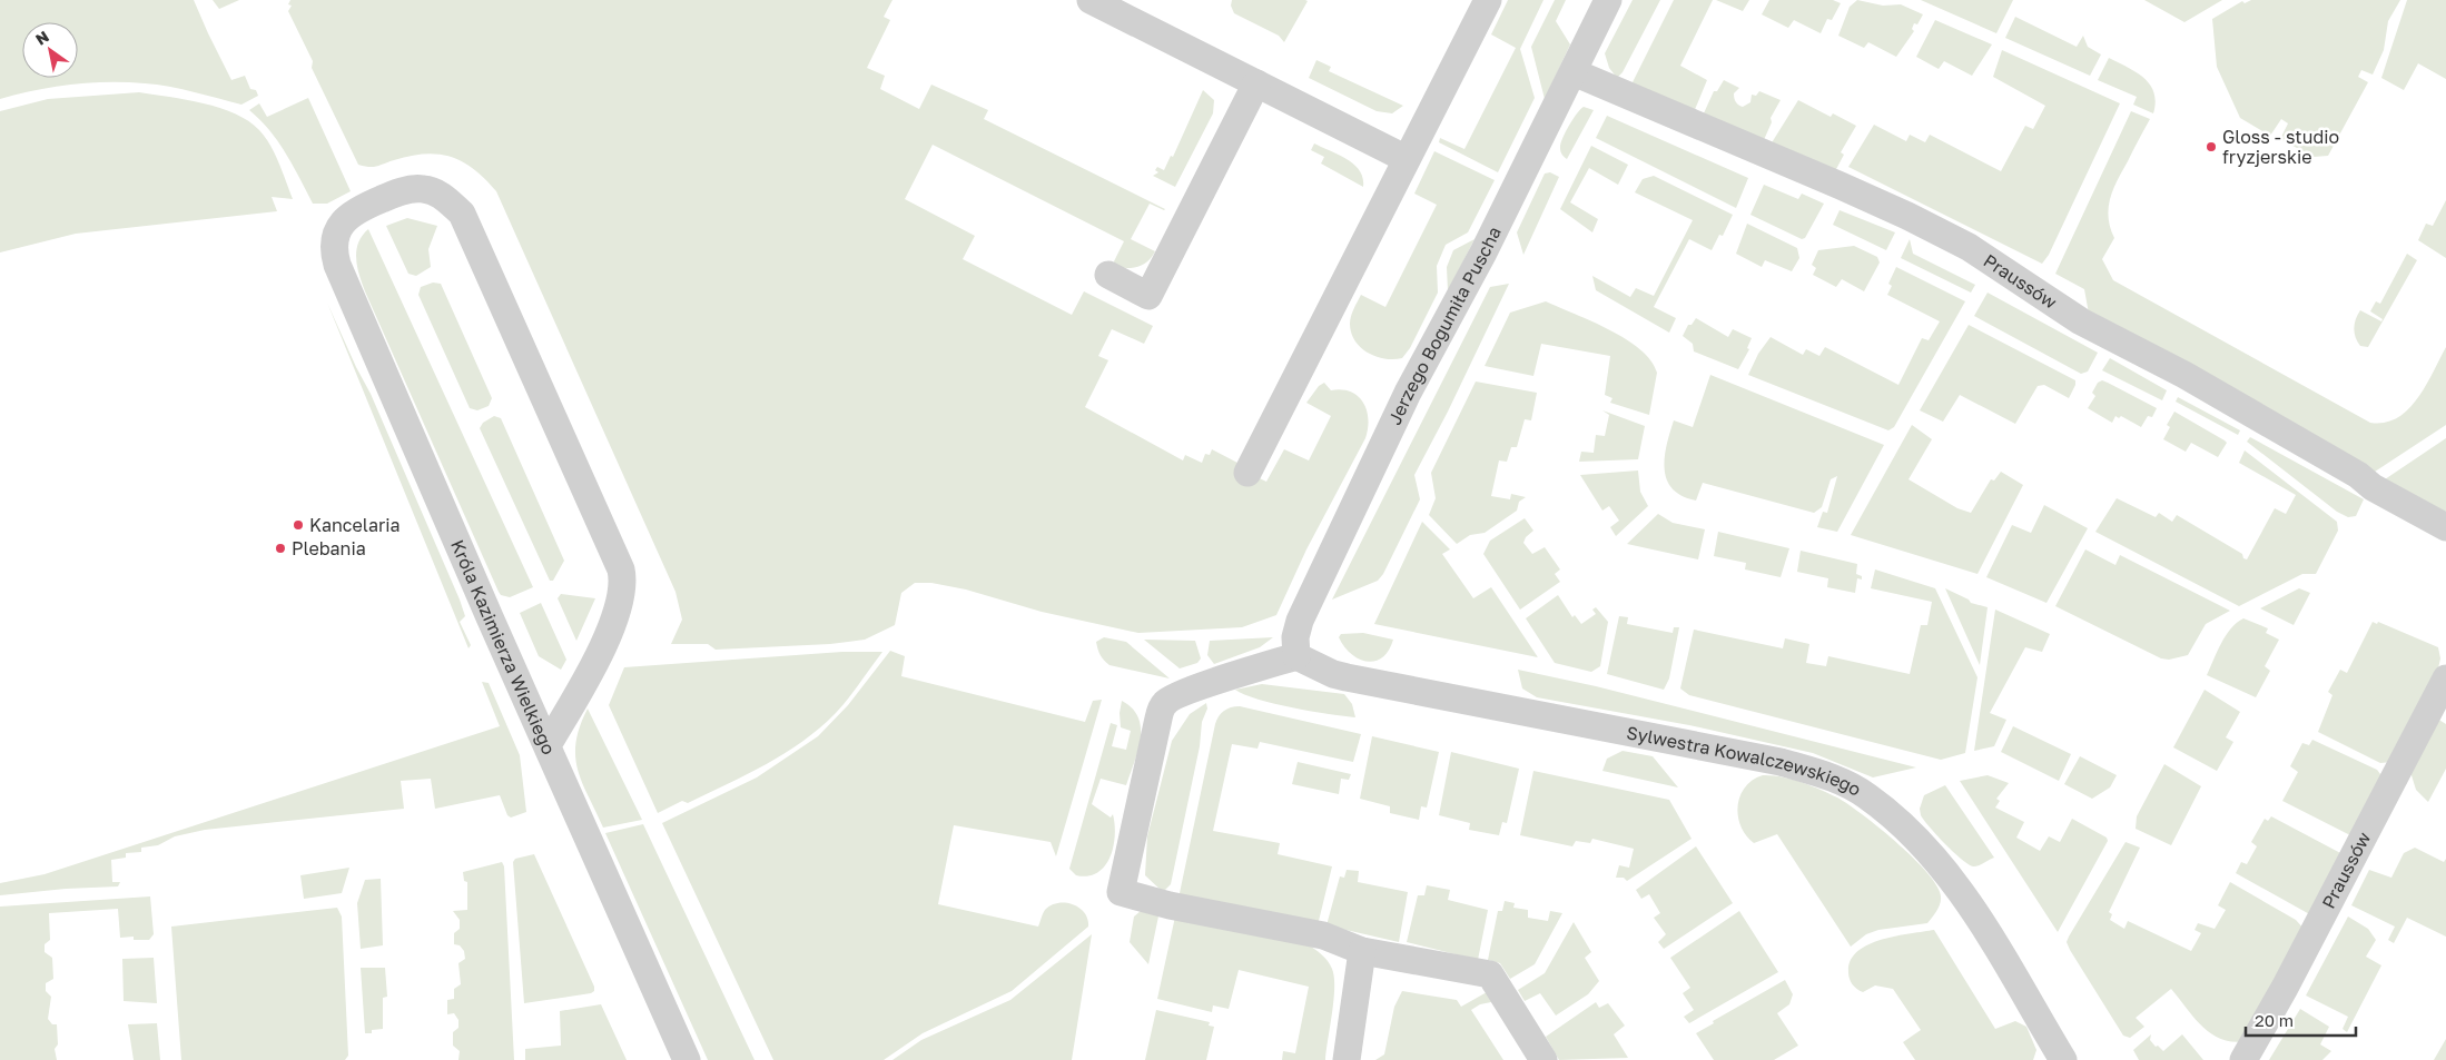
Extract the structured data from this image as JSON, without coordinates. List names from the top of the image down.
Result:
{
  "streets": {
    "street": [
      "Praussów",
      "Jerzego Bogumiła Puscha",
      "Króla Kazimierza Wielkiego",
      "Sylwestra Kowalczewskiego"
    ]
  },
  "crossings": [
    ["Praussów", "Jerzego Bogumiła Puscha"],
    ["Jerzego Bogumiła Puscha", "Sylwestra Kowalczewskiego"]
  ],
  "places": ["Gloss - studio fryzjerskie", "Kancelaria", "Plebania"],
  "scale_bar": "20 m",
  "north": "top left"
}
